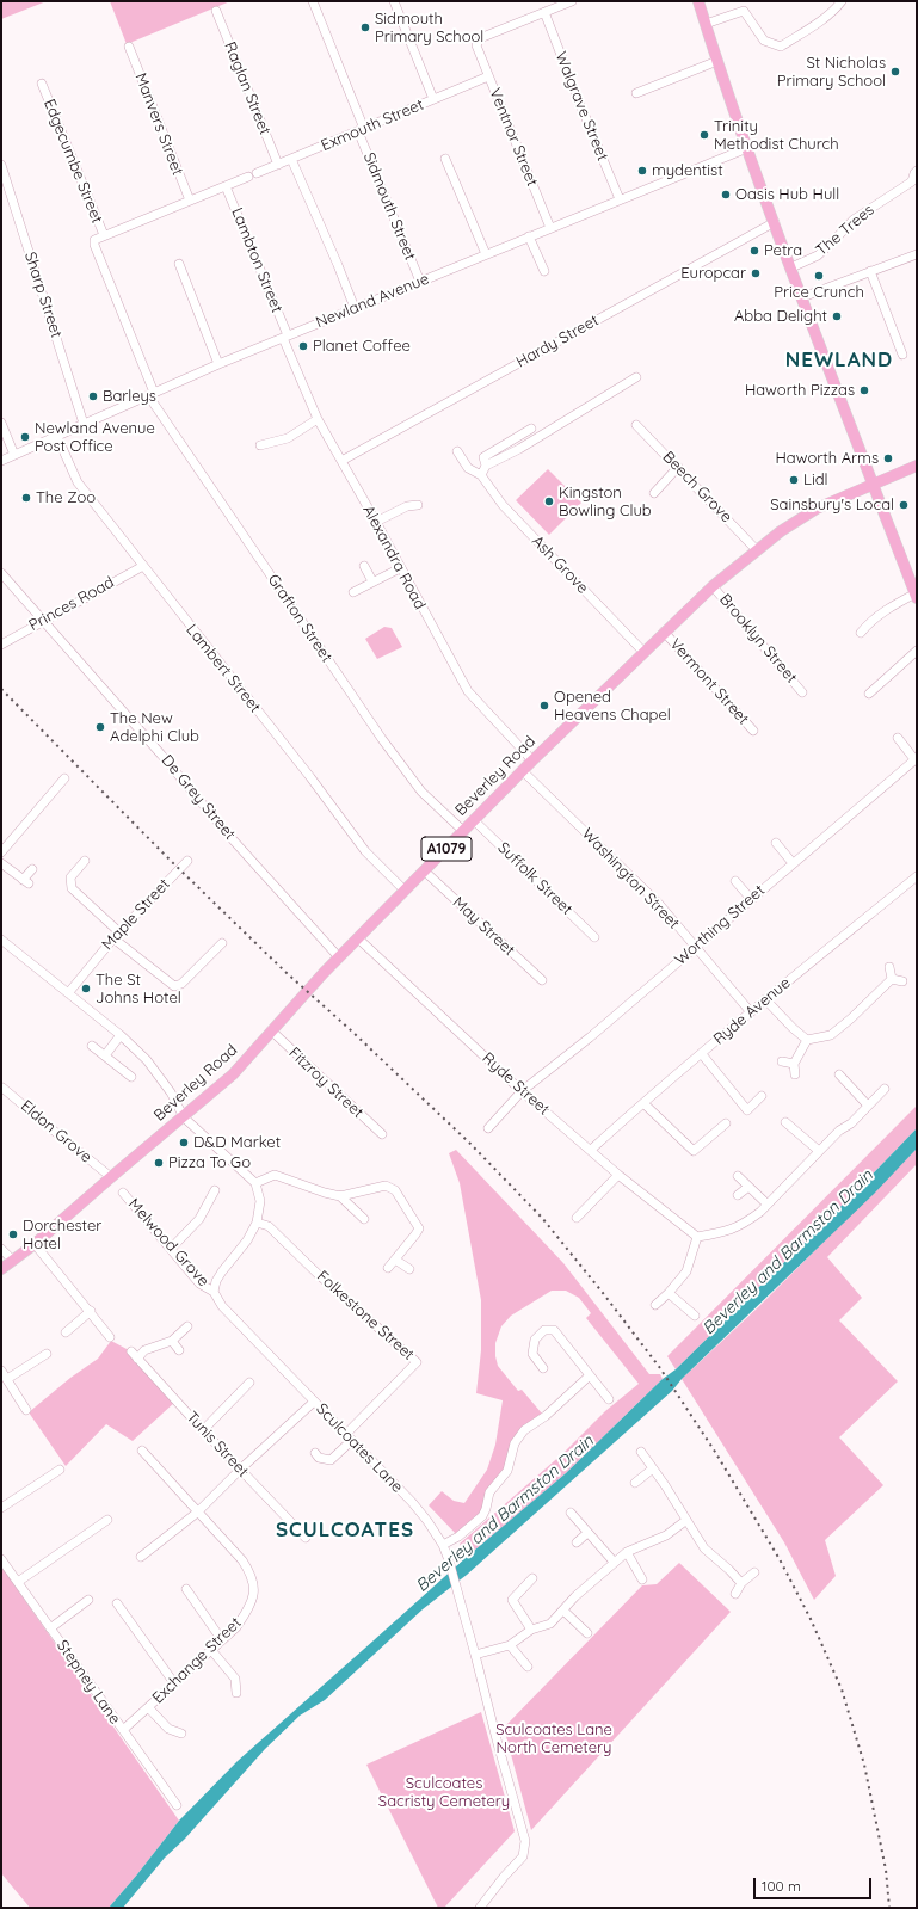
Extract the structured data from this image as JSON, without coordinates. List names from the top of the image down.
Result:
{
  "streets": {
    "main road": ["Beverley Road", "A1079"],
    "street": [
      "Raglan Street",
      "Walgrave Street",
      "Manvers Street",
      "Exmouth Street",
      "Ventnor Street",
      "Edgecumbe Street",
      "Sidmouth Street",
      "The Trees",
      "Lambton Street",
      "Sharp Street",
      "Newland Avenue",
      "Hardy Street",
      "Beech Grove",
      "Alexandra Road",
      "Ash Grove",
      "Princes Road",
      "Grafton Street",
      "Brooklyn Street",
      "Lambert Street",
      "Vermont Street",
      "De Grey Street",
      "Suffolk Street",
      "Washington Street",
      "Maple Street",
      "Worthing Street",
      "May Street",
      "Ryde Avenue",
      "Fitzroy Street",
      "Ryde Street",
      "Eldon Grove",
      "Melwood Grove",
      "Folkestone Street",
      "Tunis Street",
      "Sculcoates Lane",
      "Exchange Street",
      "Stepney Lane"
    ]
  },
  "crossings": [
    ["Raglan Street", "Exmouth Street"],
    ["Walgrave Street", "Ventnor Street"],
    ["Walgrave Street", "Newland Avenue"],
    ["Exmouth Street", "Ventnor Street"],
    ["Exmouth Street", "Sidmouth Street"],
    ["Ventnor Street", "Newland Avenue"],
    ["Edgecumbe Street", "Newland Avenue"],
    ["Edgecumbe Street", "Grafton Street"],
    ["Sidmouth Street", "Newland Avenue"],
    ["Lambton Street", "Newland Avenue"],
    ["Lambton Street", "Alexandra Road"],
    ["Sharp Street", "Newland Avenue"],
    ["Newland Avenue", "Alexandra Road"],
    ["Newland Avenue", "Grafton Street"],
    ["Newland Avenue", "Lambert Street"],
    ["Hardy Street", "Alexandra Road"],
    ["Beech Grove", "Beverley Road"],
    ["Alexandra Road", "Beverley Road"],
    ["Ash Grove", "Beverley Road"],
    ["Princes Road", "Lambert Street"],
    ["Princes Road", "De Grey Street"],
    ["Grafton Street", "Beverley Road"],
    ["Brooklyn Street", "Beverley Road"],
    ["Lambert Street", "Beverley Road"],
    ["Vermont Street", "Beverley Road"],
    ["Beverley Road", "De Grey Street"],
    ["Beverley Road", "Suffolk Street"],
    ["Beverley Road", "Washington Street"],
    ["Beverley Road", "May Street"],
    ["Beverley Road", "Fitzroy Street"],
    ["Beverley Road", "Ryde Street"],
    ["Beverley Road", "Eldon Grove"],
    ["Washington Street", "Worthing Street"],
    ["Washington Street", "Ryde Avenue"],
    ["Worthing Street", "Ryde Street"],
    ["Ryde Avenue", "Ryde Street"],
    ["Melwood Grove", "Sculcoates Lane"],
    ["Folkestone Street", "Sculcoates Lane"],
    ["Exchange Street", "Stepney Lane"]
  ],
  "districts": ["NEWLAND", "SCULCOATES"],
  "water": ["Beverley and Barmston Drain"],
  "parks": ["Sculcoates Lane North Cemetery", "Sculcoates Sacristy Cemetery"],
  "places": [
    "Sidmouth Primary School",
    "St Nicholas Primary School",
    "Trinity Methodist Church",
    "mydentist",
    "Oasis Hub Hull",
    "Petra",
    "Europcar",
    "Price Crunch",
    "Abba Delight",
    "Planet Coffee",
    "Haworth Pizzas",
    "Barleys",
    "Newland Avenue Post Office",
    "Haworth Arms",
    "Lidl",
    "The Zoo",
    "Kingston Bowling Club",
    "Sainsbury's Local",
    "Opened Heavens Chapel",
    "The New Adelphi Club",
    "The St Johns Hotel",
    "D&D Market",
    "Pizza To Go",
    "Dorchester Hotel"
  ],
  "scale_bar": "100 m"
}
